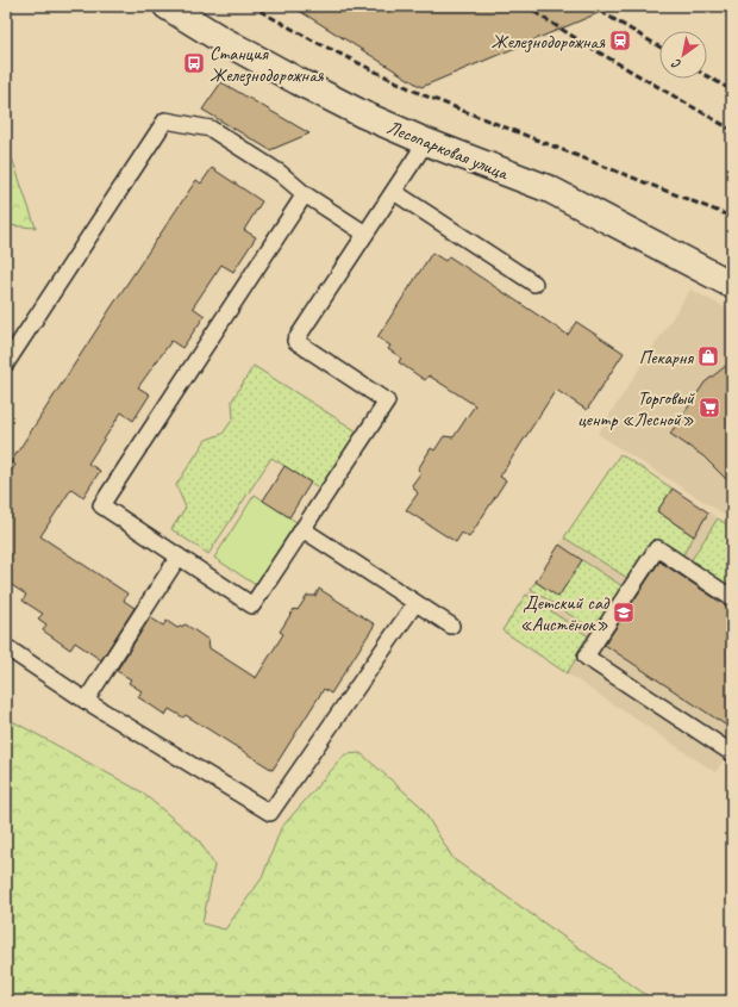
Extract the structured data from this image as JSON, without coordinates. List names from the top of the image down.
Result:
{
  "streets": {
    "street": ["Лесопарковая улица"]
  },
  "places": {
    "station": ["Железнодорожная"],
    "bus stop": ["Станция Железнодорожная"],
    "shop": ["Пекарня"],
    "supermarket": ["Торговый центр «Лесной»"],
    "school or university": ["Детский сад «Аистёнок»"]
  },
  "north": "bottom left"
}
